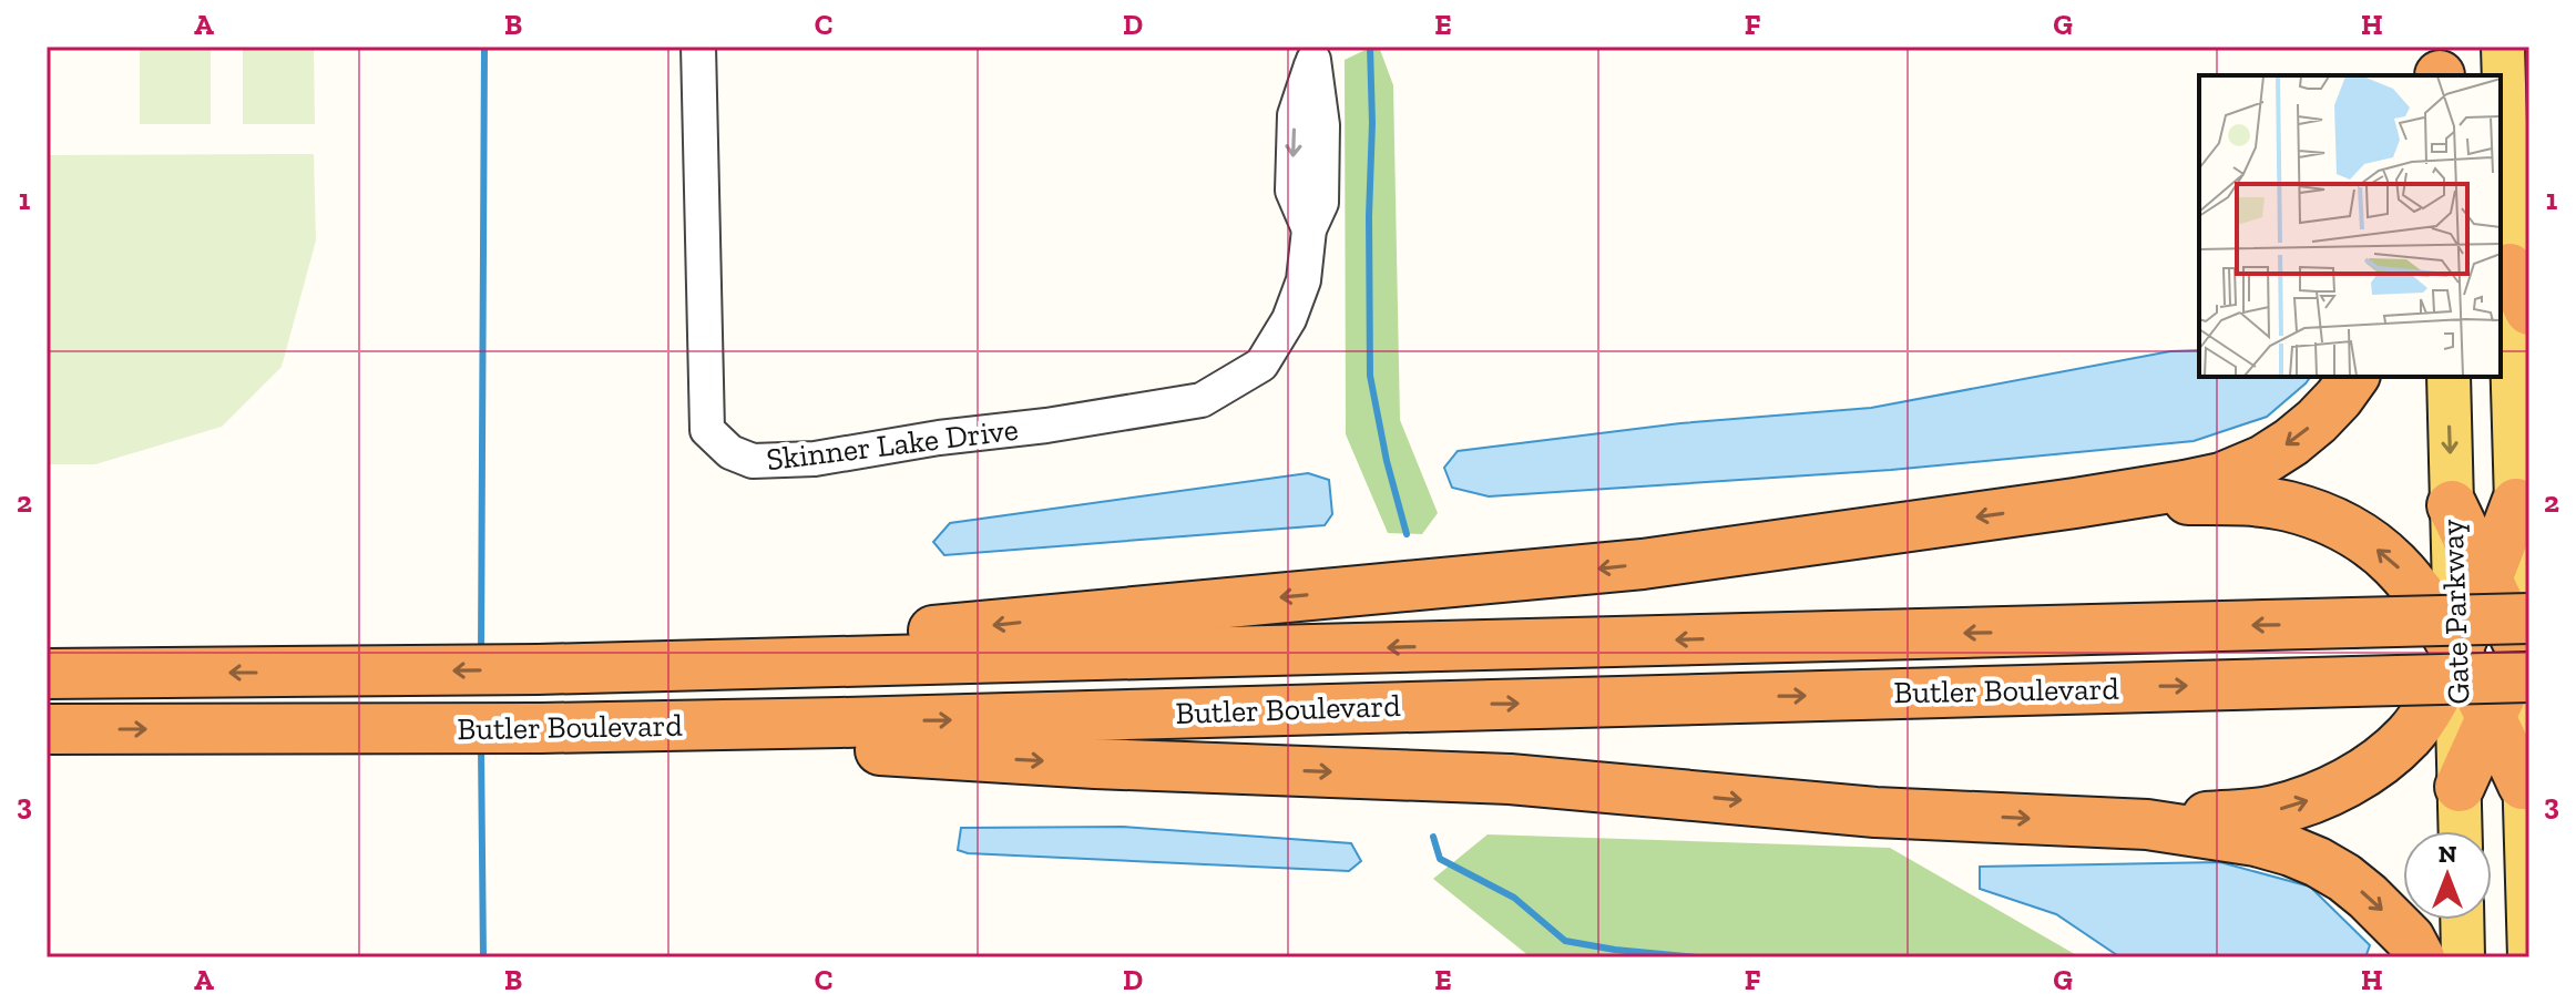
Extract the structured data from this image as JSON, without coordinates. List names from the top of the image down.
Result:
{
  "streets": {
    "highway": ["Butler Boulevard"],
    "main road": ["Gate Parkway"],
    "street": ["Skinner Lake Drive"]
  },
  "crossings": [
    ["Gate Parkway", "Butler Boulevard"]
  ],
  "north": "top",
  "grid": {
    "columns": [
      "A",
      "B",
      "C",
      "D",
      "E",
      "F",
      "G",
      "H"
    ],
    "rows": ["1", "2", "3"]
  }
}
